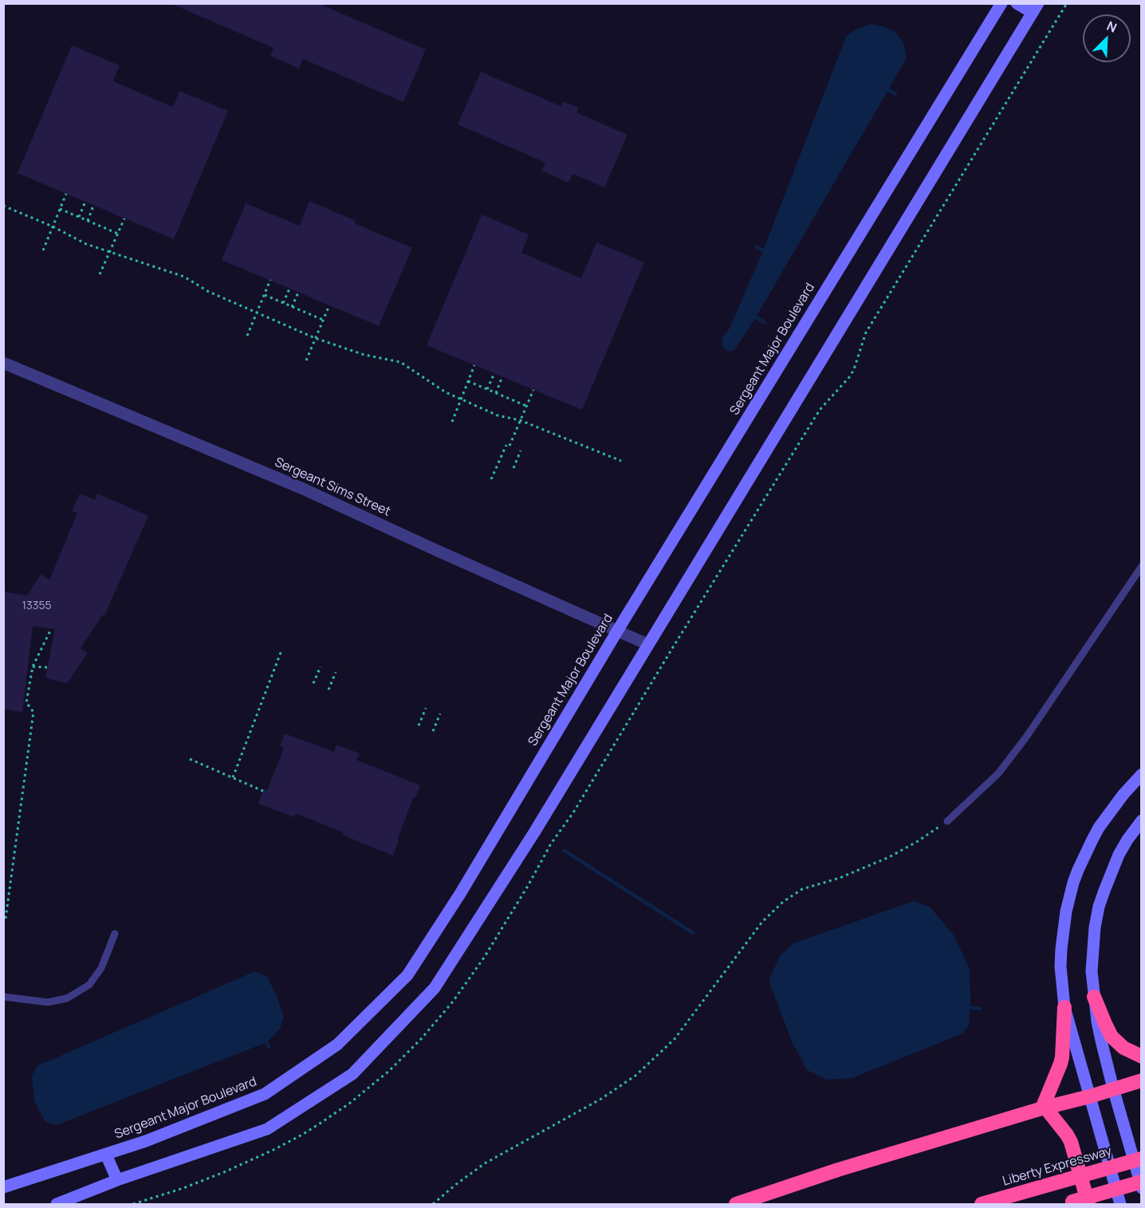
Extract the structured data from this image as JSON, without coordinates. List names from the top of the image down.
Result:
{
  "streets": {
    "highway": ["Liberty Expressway"],
    "street": ["Sergeant Major Boulevard", "Sergeant Sims Street"]
  },
  "crossings": [
    ["Sergeant Major Boulevard", "Sergeant Sims Street"]
  ],
  "house_numbers": ["13355"],
  "north": "top right"
}
